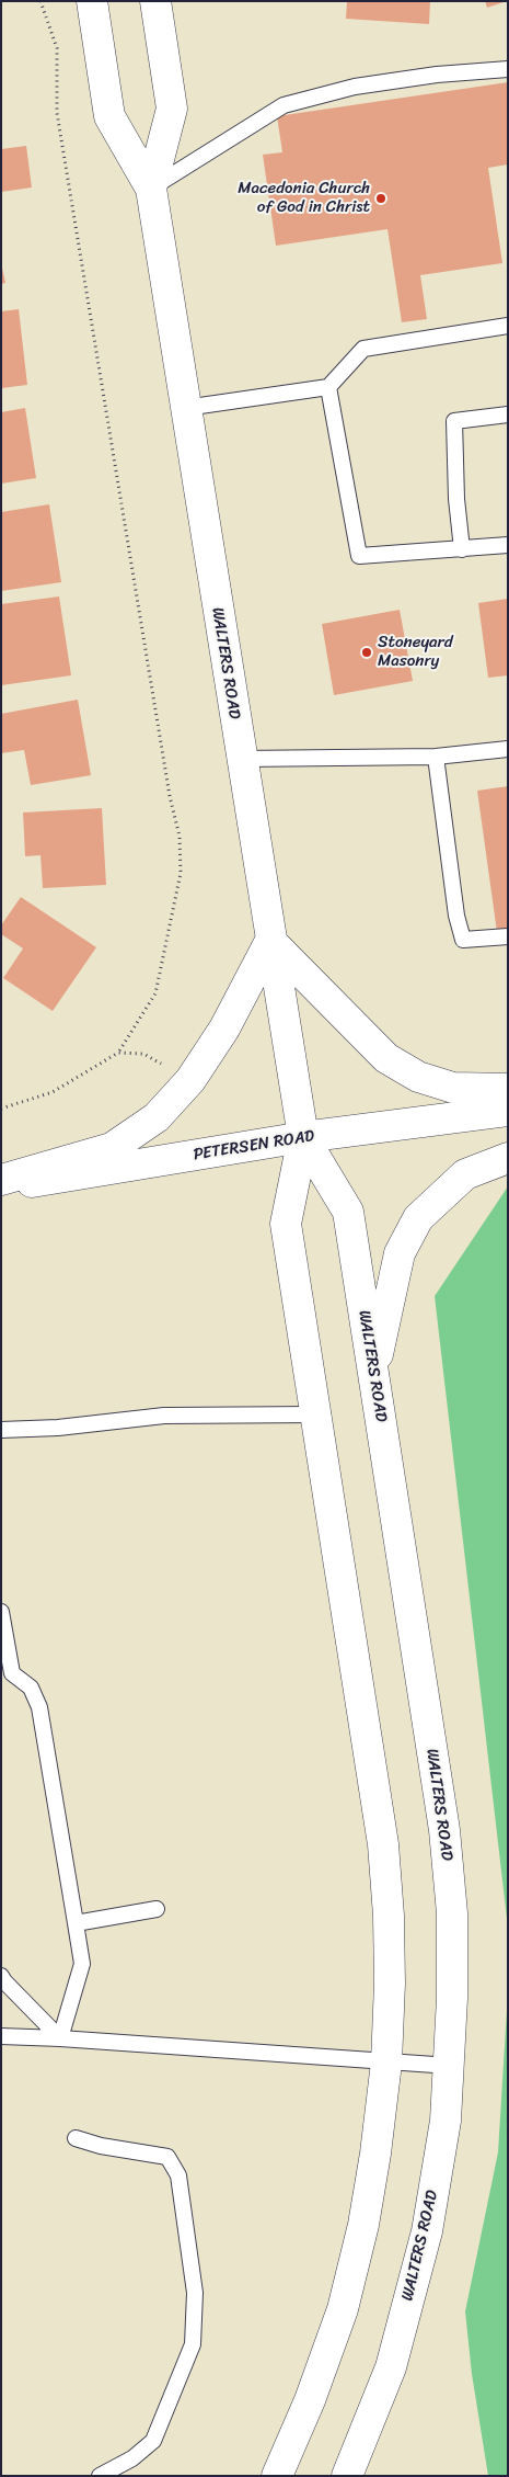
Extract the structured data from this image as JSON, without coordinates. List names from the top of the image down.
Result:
{
  "streets": {
    "main road": ["WALTERS ROAD", "PETERSEN ROAD"]
  },
  "crossings": [
    ["WALTERS ROAD", "PETERSEN ROAD"]
  ],
  "places": ["Macedonia Church of God in Christ", "Stoneyard Masonry"]
}
